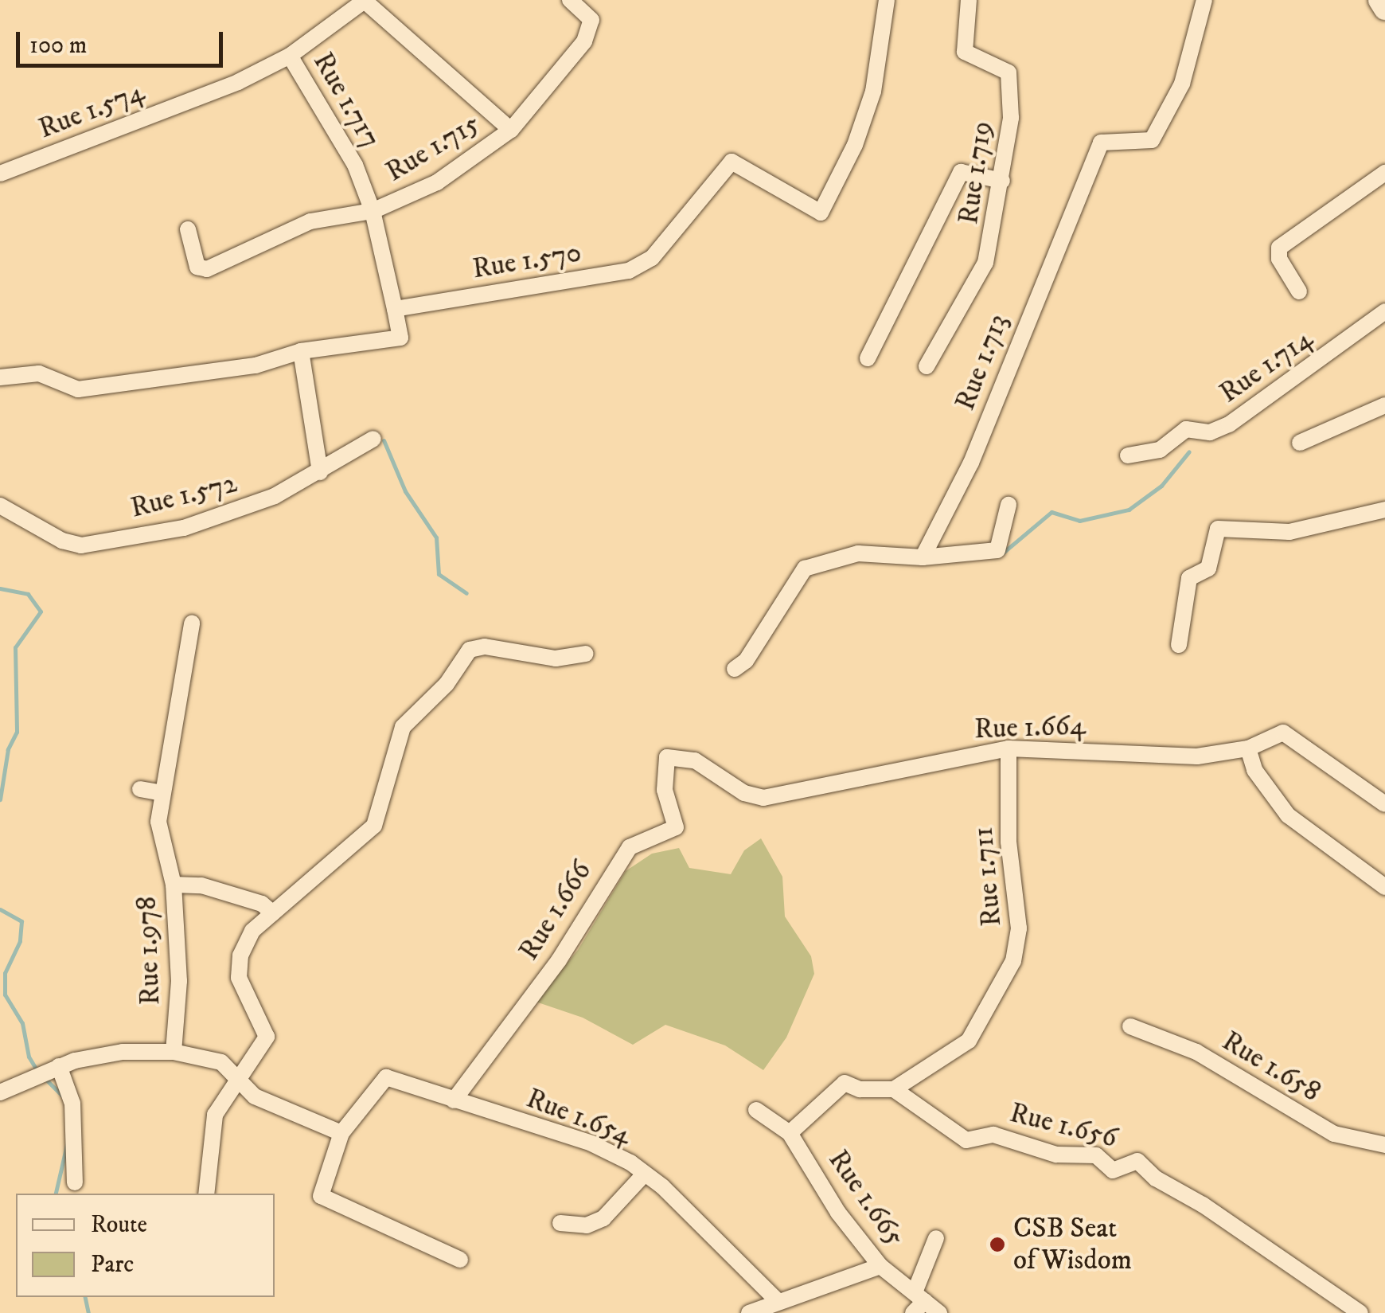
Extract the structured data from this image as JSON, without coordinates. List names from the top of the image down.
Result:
{
  "streets": {
    "street": [
      "Rue 1.717",
      "Rue 1.574",
      "Rue 1.715",
      "Rue 1.719",
      "Rue 1.570",
      "Rue 1.713",
      "Rue 1.714",
      "Rue 1.572",
      "Rue 1.664",
      "Rue 1.711",
      "Rue 1.666",
      "Rue 1.978",
      "Rue 1.658",
      "Rue 1.654",
      "Rue 1.656",
      "Rue 1.665"
    ]
  },
  "crossings": [
    ["Rue 1.717", "Rue 1.574"],
    ["Rue 1.717", "Rue 1.715"],
    ["Rue 1.717", "Rue 1.570"],
    ["Rue 1.664", "Rue 1.711"],
    ["Rue 1.664", "Rue 1.666"],
    ["Rue 1.711", "Rue 1.656"],
    ["Rue 1.666", "Rue 1.654"]
  ],
  "places": ["CSB Seat of Wisdom"],
  "legend": ["Route", "Parc"],
  "scale_bar": "100 m"
}
